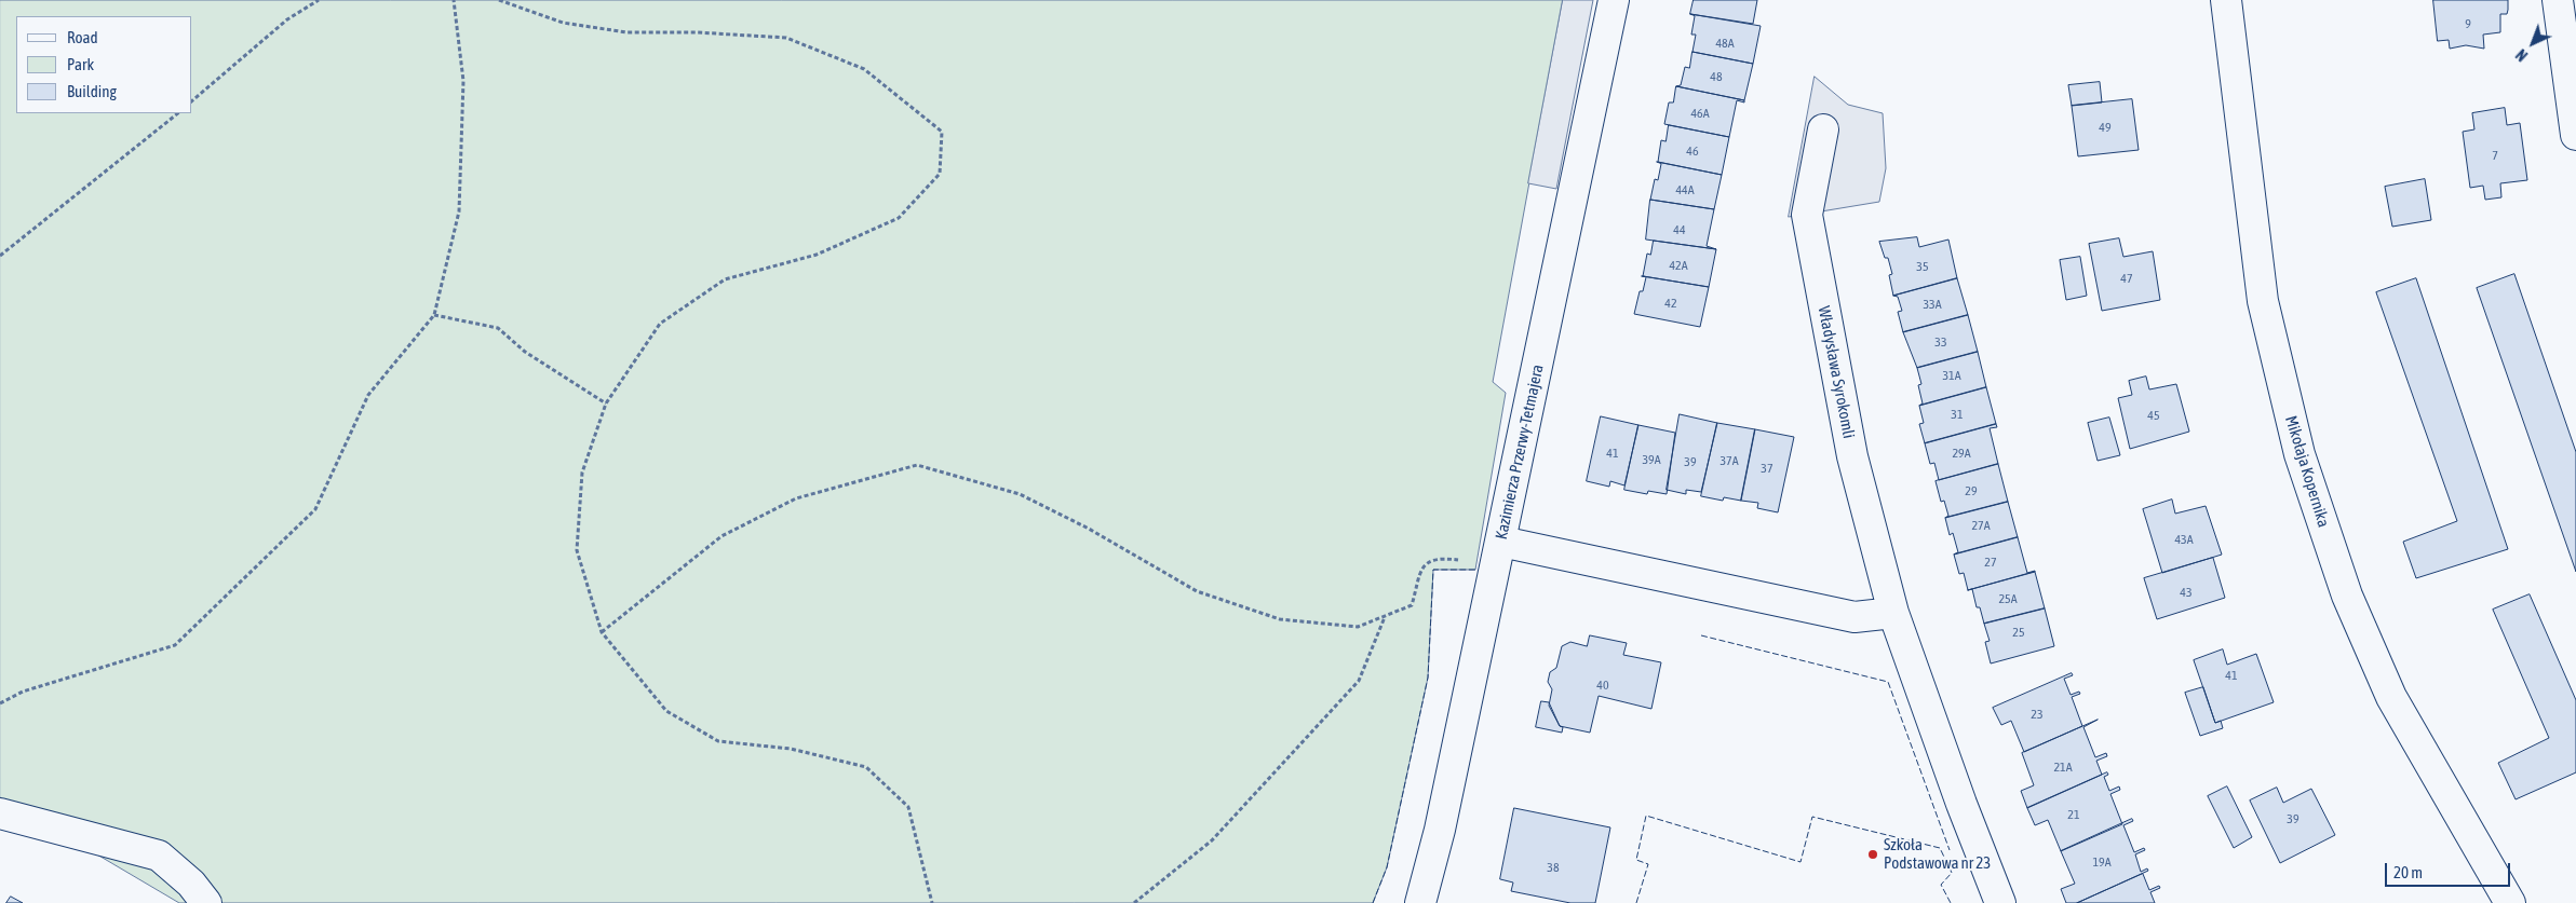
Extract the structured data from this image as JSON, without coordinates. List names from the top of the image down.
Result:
{
  "streets": {
    "street": ["Władysława Syrokomli", "Kazimierza Przerwy-Tetmajera", "Mikołaja Kopernika"]
  },
  "places": ["Szkoła Podstawowa nr 23"],
  "house_numbers": [
    "9",
    "48A",
    "48",
    "46A",
    "49",
    "46",
    "7",
    "44A",
    "44",
    "42A",
    "35",
    "47",
    "42",
    "33A",
    "33",
    "31A",
    "31",
    "45",
    "41",
    "29A",
    "39A",
    "37A",
    "39",
    "37",
    "29",
    "27A",
    "43A",
    "27",
    "43",
    "25A",
    "25",
    "41",
    "40",
    "23",
    "21A",
    "21",
    "39",
    "19A",
    "38"
  ],
  "legend": ["Road", "Park", "Building"],
  "scale_bar": "20 m",
  "north": "bottom left"
}
